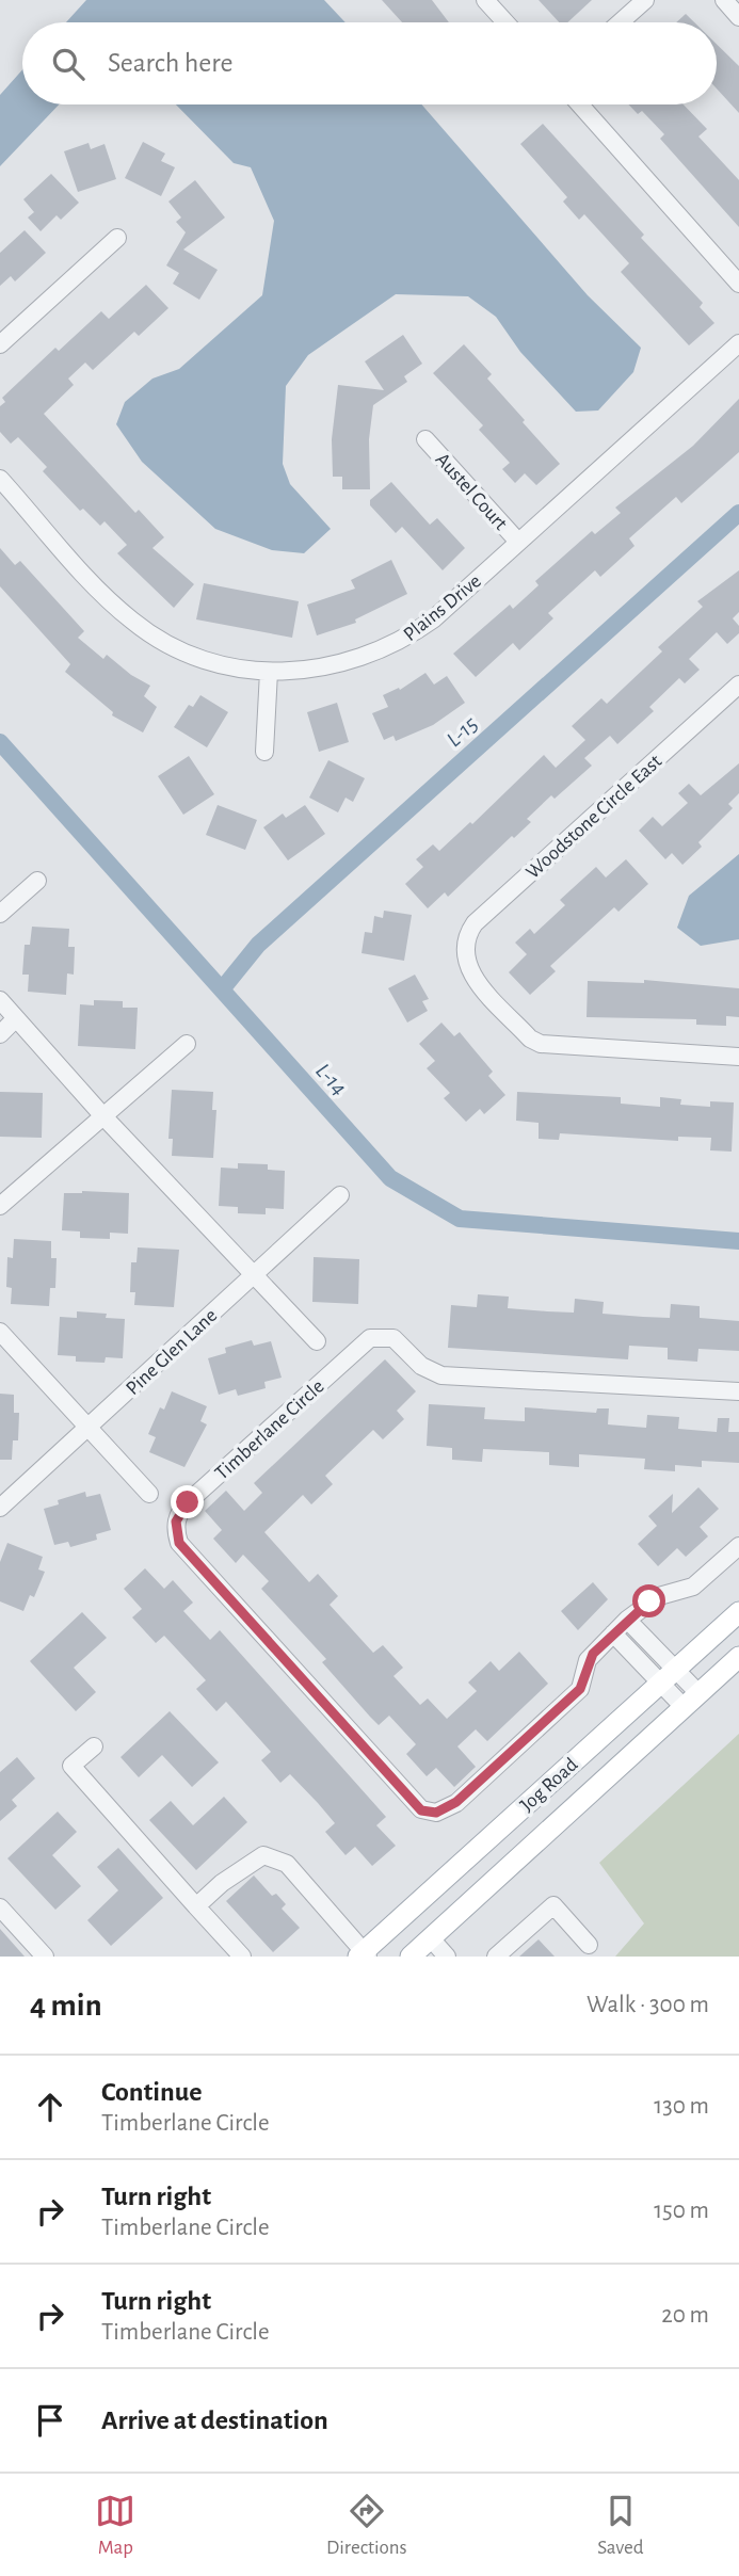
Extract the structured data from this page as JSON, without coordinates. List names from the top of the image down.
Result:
{
  "streets": {
    "main road": ["Jog Road"],
    "street": [
      "Austel Court",
      "Plains Drive",
      "Woodstone Circle East",
      "Pine Glen Lane",
      "Timberlane Circle"
    ]
  },
  "crossings": [
    ["Austel Court", "Plains Drive"]
  ],
  "water": ["L-15", "L-14"],
  "page": {
    "search": "Search here",
    "heading": ["4 min", "Walk · 300 m"],
    "list": [
      ["Continue", "Timberlane Circle", "130 m"],
      ["Turn right", "Timberlane Circle", "150 m"],
      ["Turn right", "Timberlane Circle", "20 m"],
      "Arrive at destination"
    ],
    "nav": ["Map", "Directions", "Saved"]
  }
}
